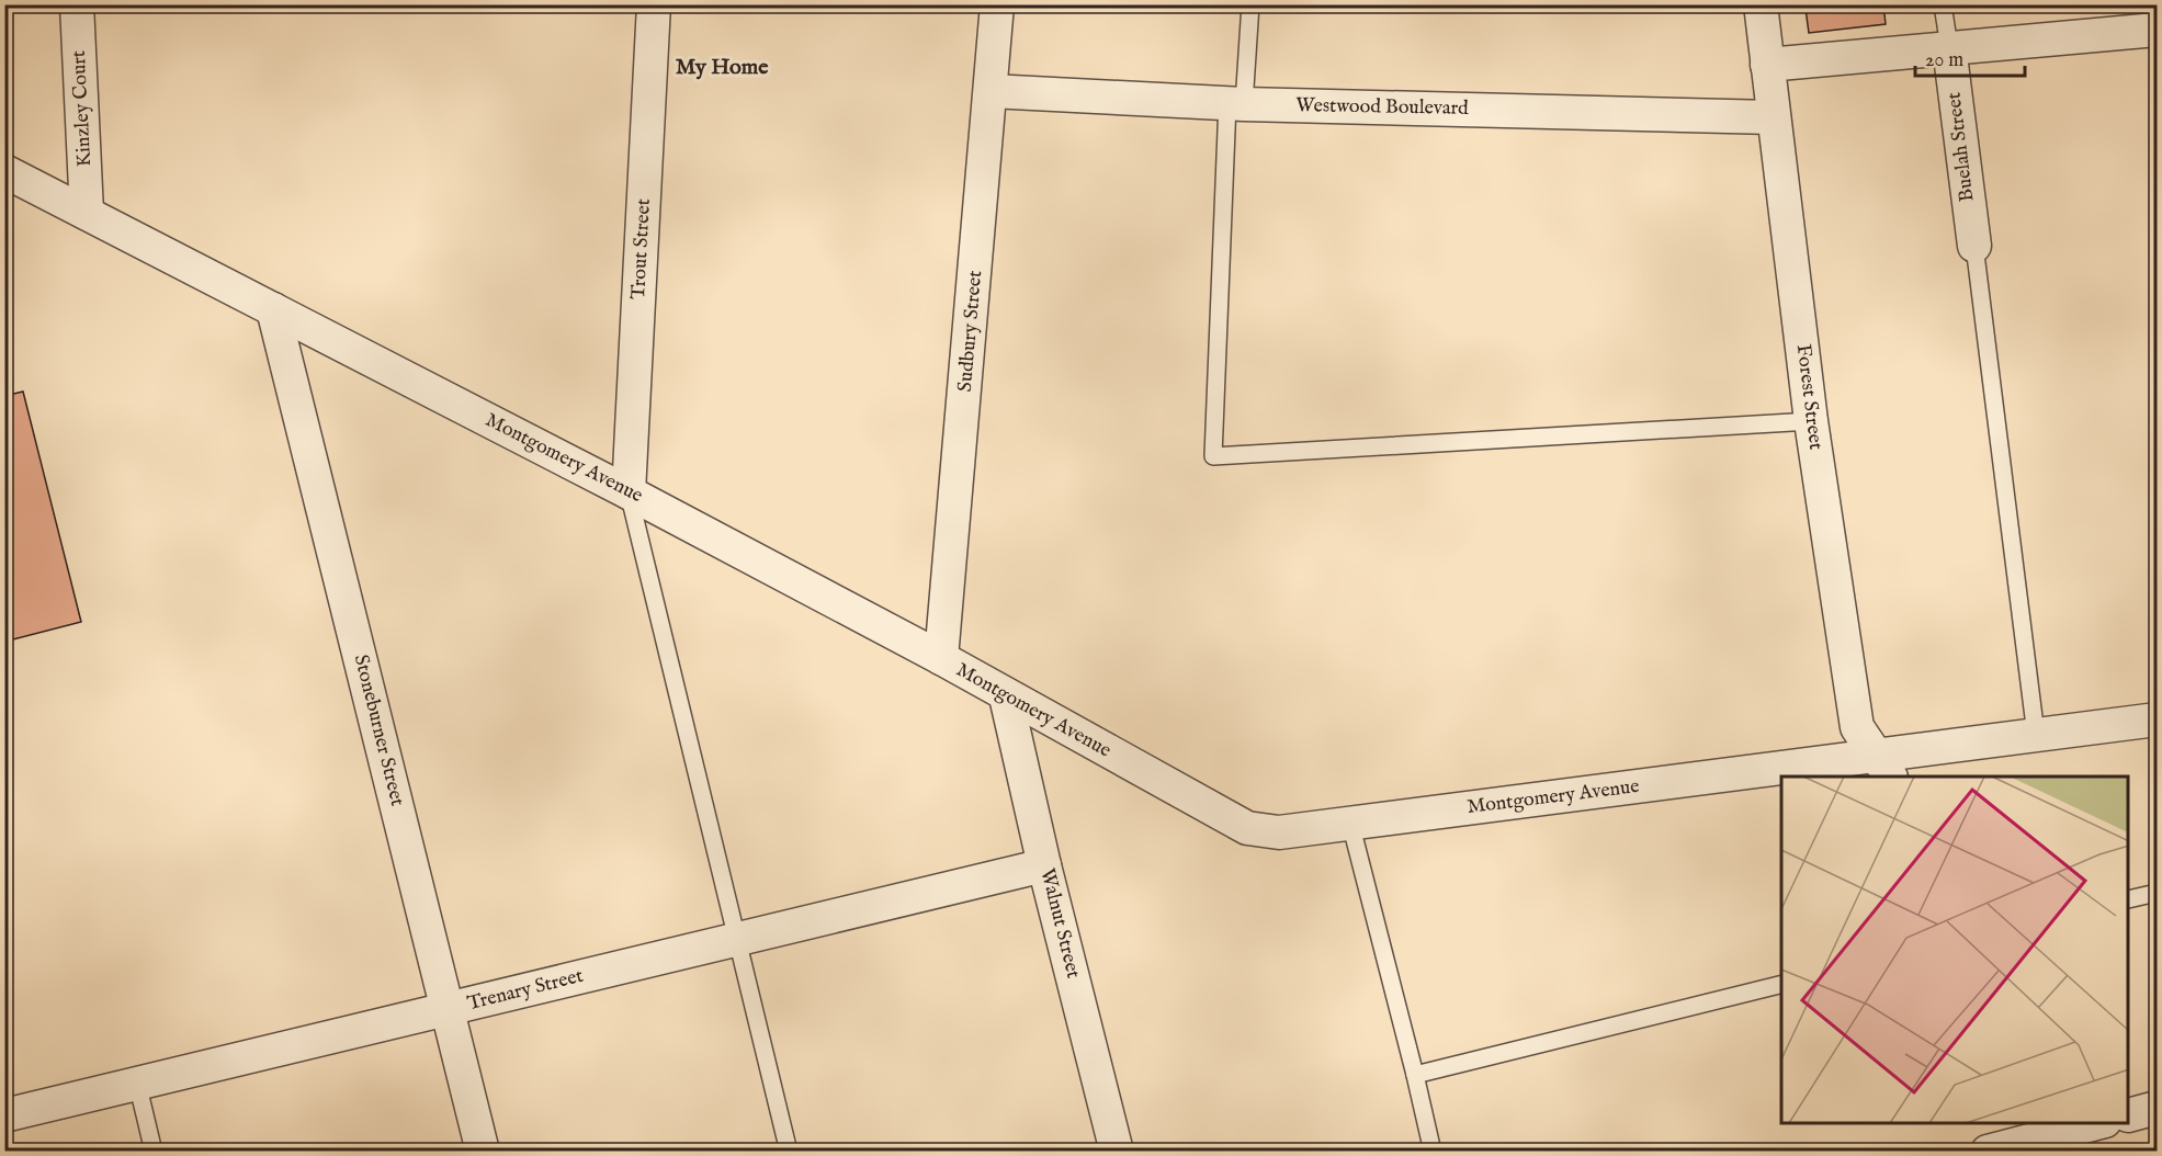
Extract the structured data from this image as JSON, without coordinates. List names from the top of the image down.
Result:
{
  "streets": {
    "street": [
      "Westwood Boulevard",
      "Kinzley Court",
      "Buelah Street",
      "Trout Street",
      "Sudbury Street",
      "Forest Street",
      "Montgomery Avenue",
      "Stoneburner Street",
      "Walnut Street",
      "Trenary Street"
    ]
  },
  "crossings": [
    ["Westwood Boulevard", "Sudbury Street"],
    ["Westwood Boulevard", "Forest Street"],
    ["Kinzley Court", "Montgomery Avenue"],
    ["Trout Street", "Montgomery Avenue"],
    ["Sudbury Street", "Montgomery Avenue"],
    ["Forest Street", "Montgomery Avenue"],
    ["Montgomery Avenue", "Stoneburner Street"],
    ["Montgomery Avenue", "Walnut Street"],
    ["Stoneburner Street", "Trenary Street"],
    ["Walnut Street", "Trenary Street"]
  ],
  "districts": ["My Home"],
  "scale_bar": "20 m"
}
